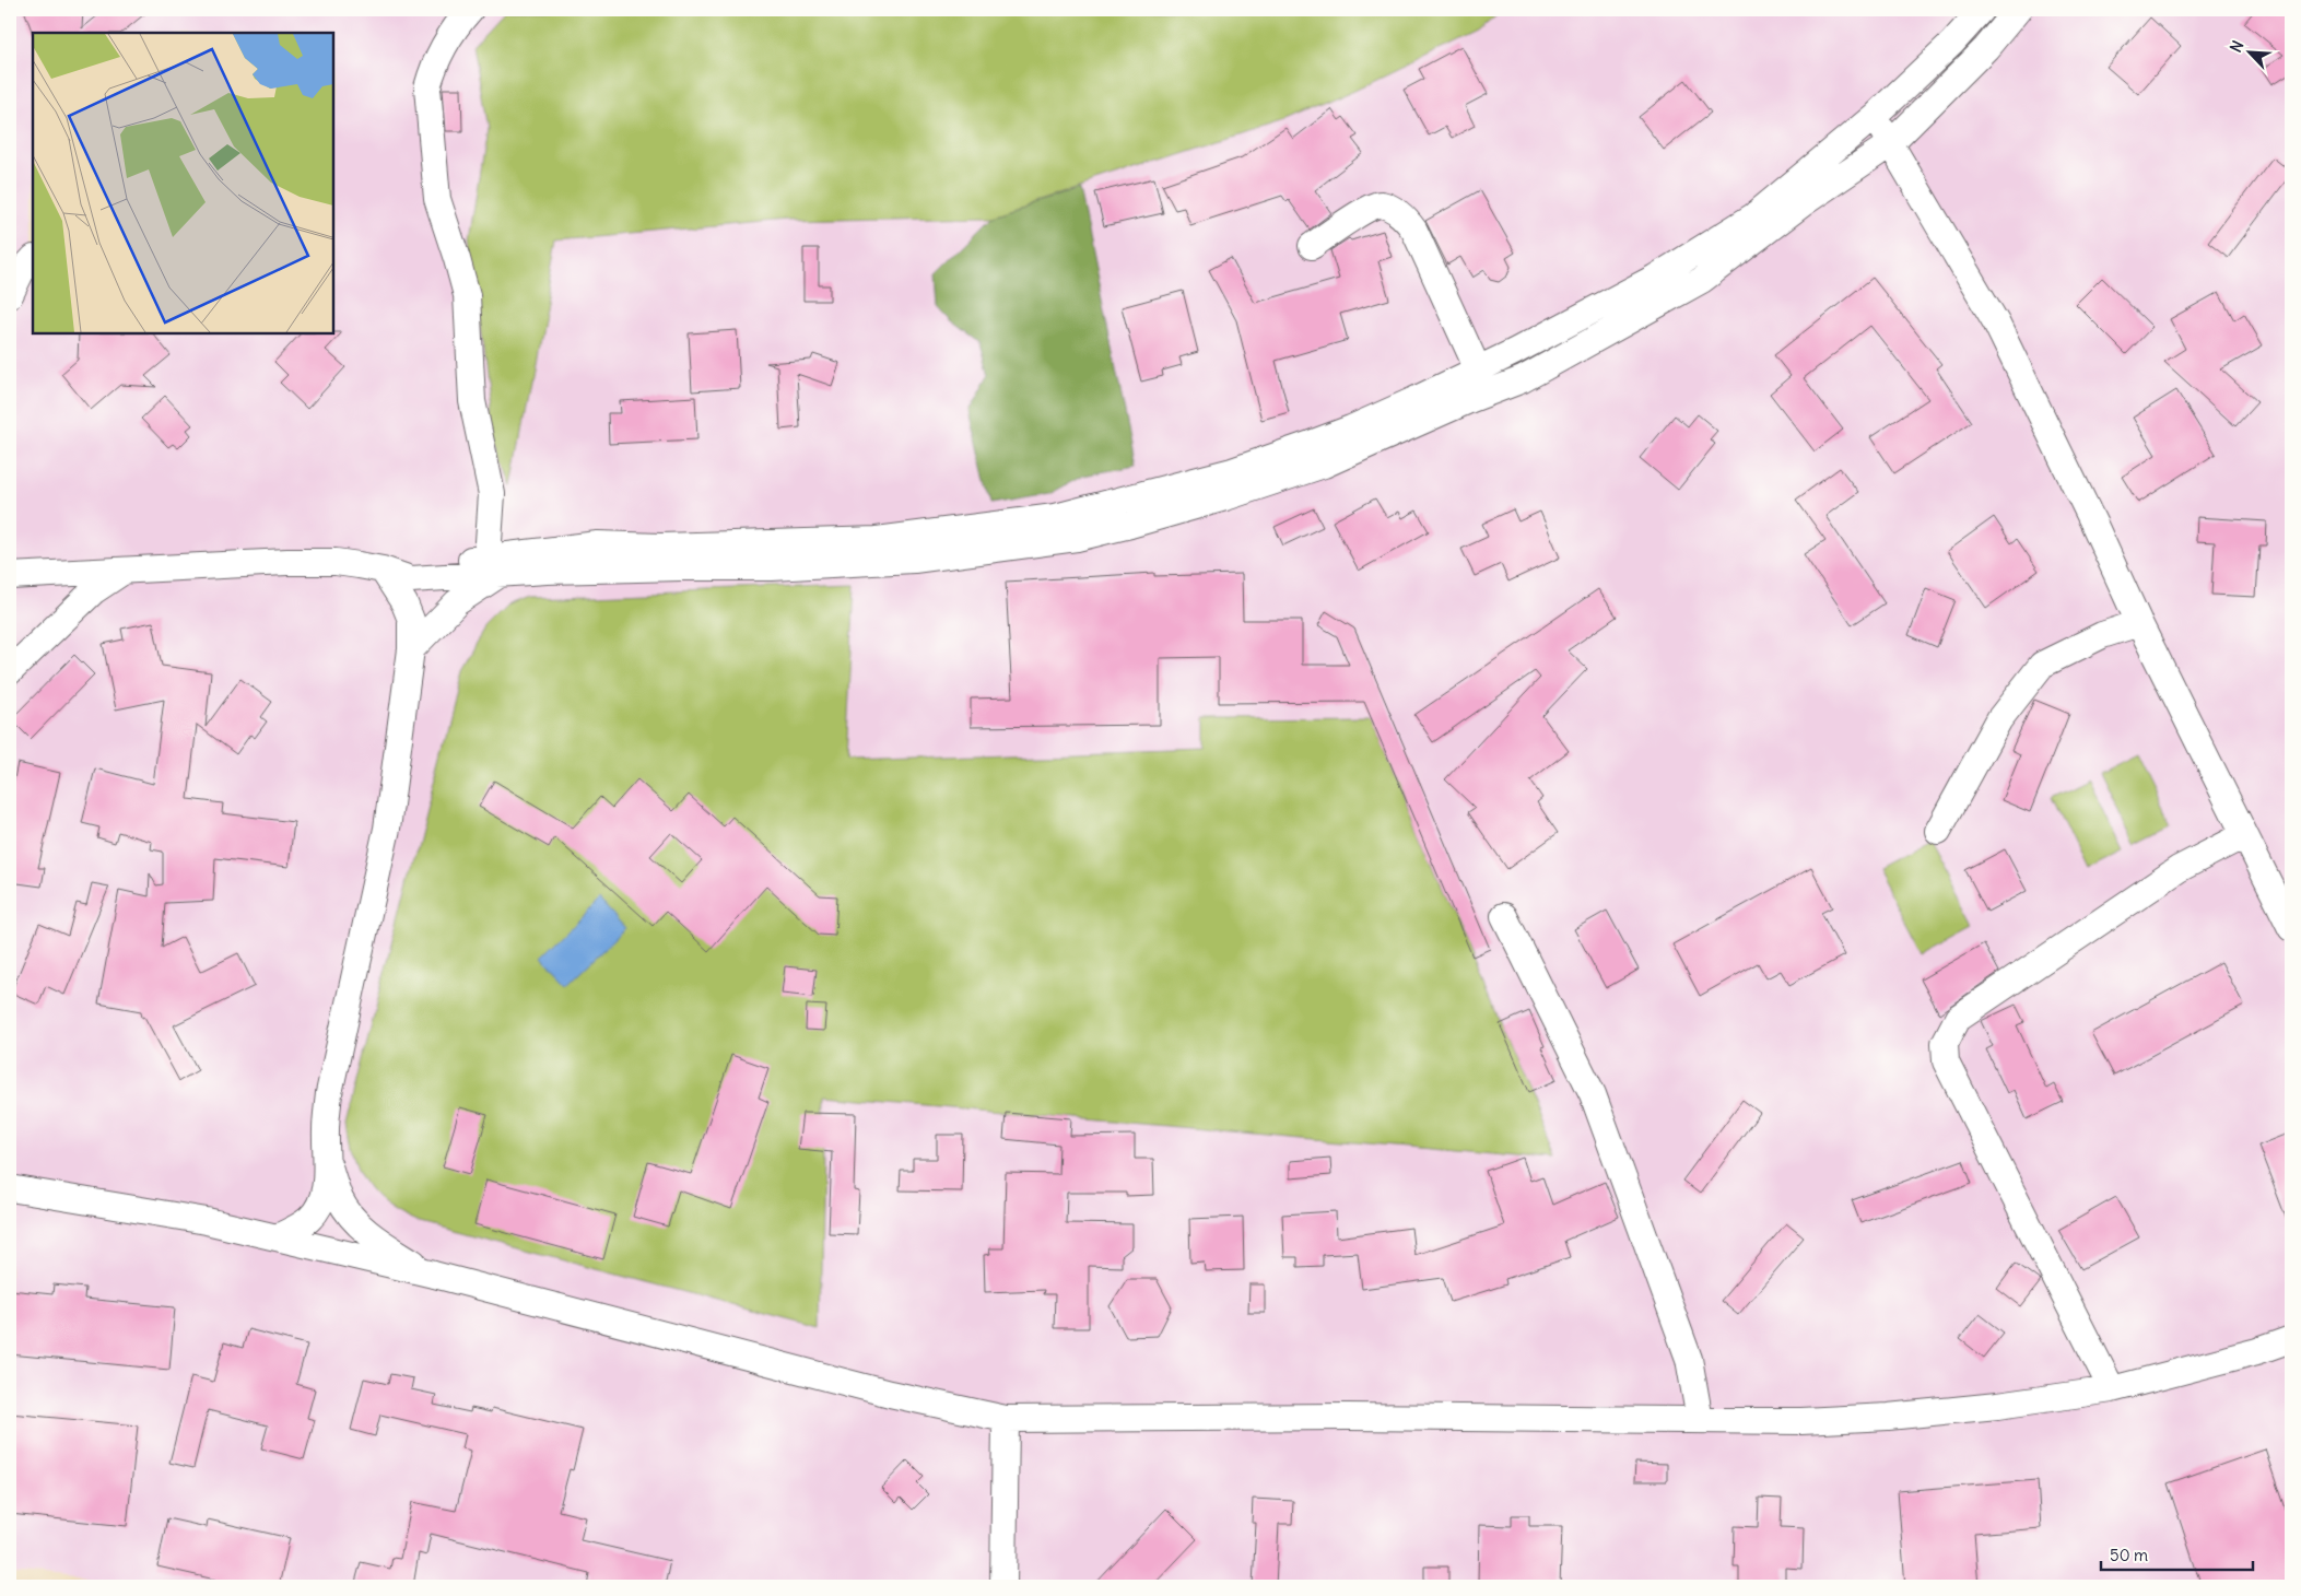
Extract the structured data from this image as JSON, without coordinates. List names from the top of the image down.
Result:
{
  "scale_bar": "50 m",
  "north": "top left"
}
